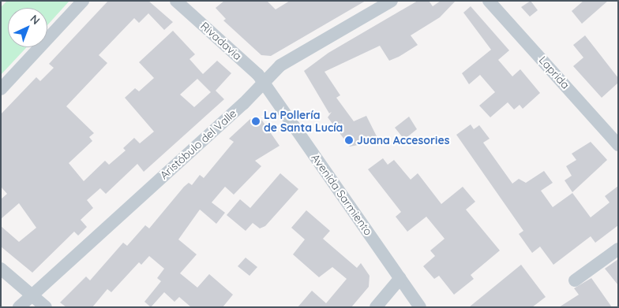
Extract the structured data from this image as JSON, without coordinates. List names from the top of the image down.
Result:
{
  "streets": {
    "street": [
      "Rivadavia",
      "Laprida",
      "Aristóbulo del Valle",
      "Avenida Sarmiento"
    ]
  },
  "crossings": [
    ["Rivadavia", "Aristóbulo del Valle"],
    ["Rivadavia", "Avenida Sarmiento"],
    ["Aristóbulo del Valle", "Avenida Sarmiento"]
  ],
  "places": ["La Pollería de Santa Lucía", "Juana Accesories"],
  "north": "top right"
}
